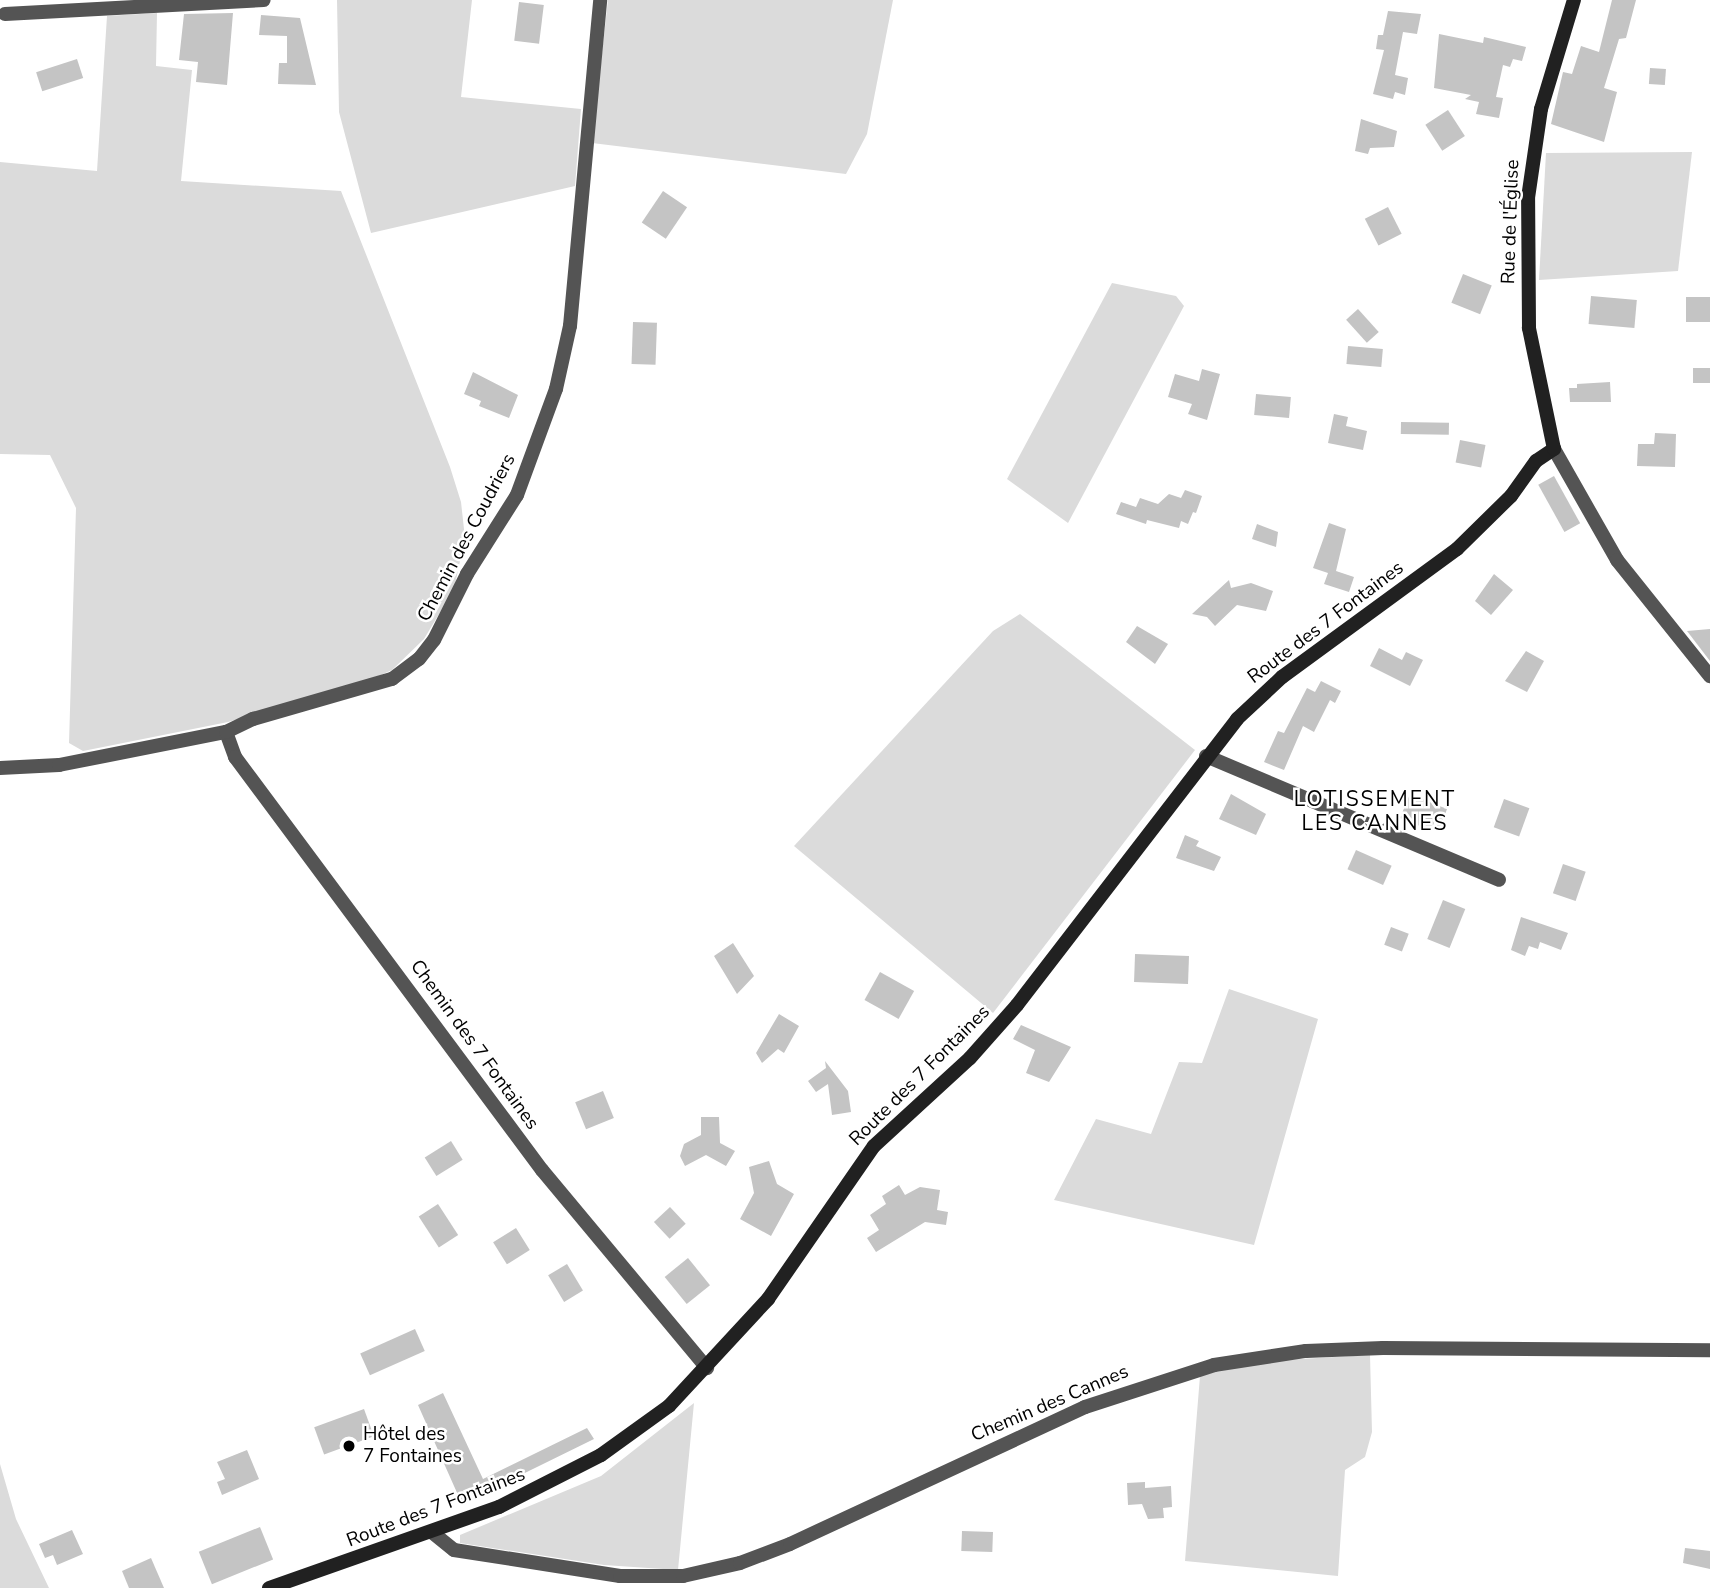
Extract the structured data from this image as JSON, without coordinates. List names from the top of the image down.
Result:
{
  "streets": {
    "street": [
      "Rue de l'Église",
      "Chemin des Coudriers",
      "Route des 7 Fontaines",
      "Chemin des 7 Fontaines",
      "Chemin des Cannes"
    ]
  },
  "crossings": [
    ["Rue de l'Église", "Route des 7 Fontaines"],
    ["Chemin des Coudriers", "Chemin des 7 Fontaines"],
    ["Route des 7 Fontaines", "Chemin des 7 Fontaines"],
    ["Route des 7 Fontaines", "Chemin des Cannes"]
  ],
  "districts": ["LOTISSEMENT LES CANNES"],
  "places": ["Hôtel des 7 Fontaines"]
}
